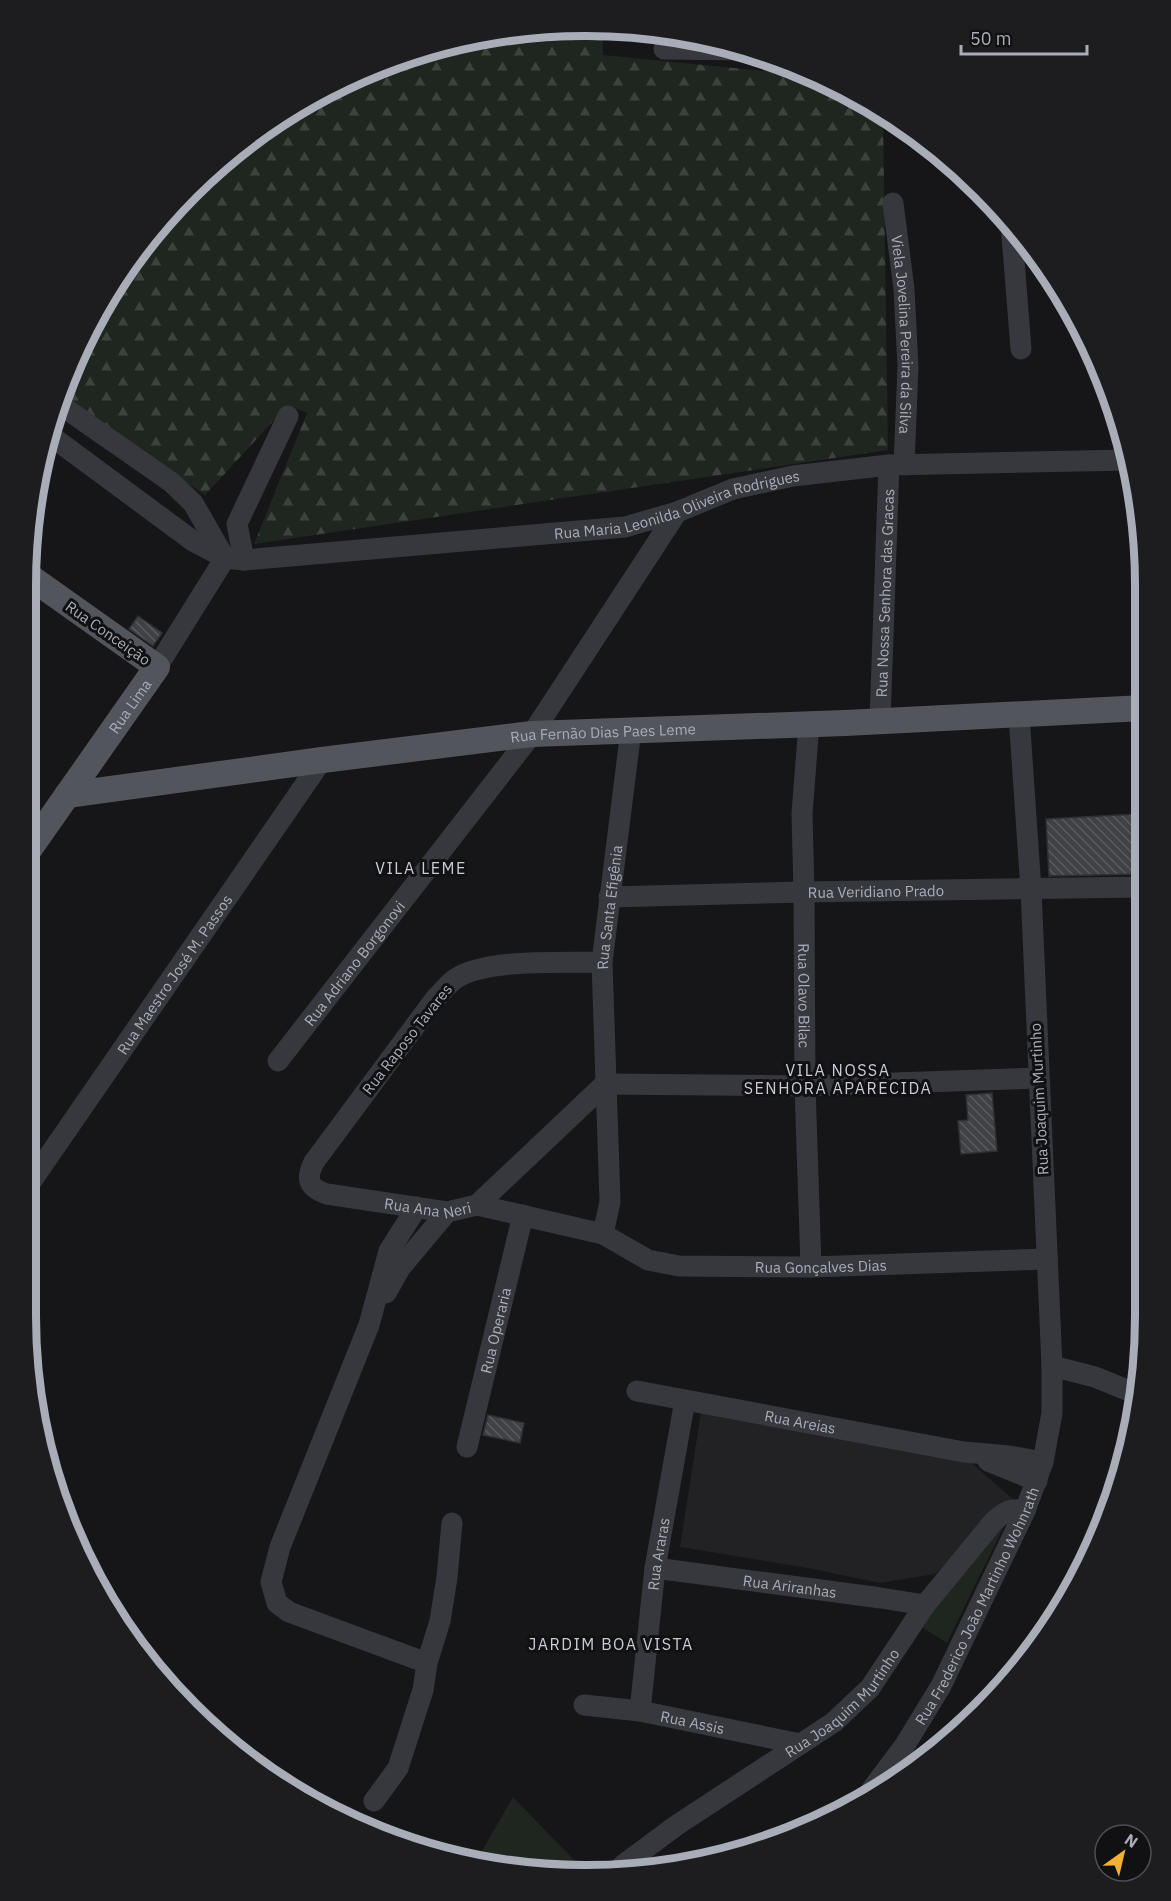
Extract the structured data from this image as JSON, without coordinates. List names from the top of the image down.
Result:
{
  "streets": {
    "main road": ["Rua Conceição", "Rua Lima", "Rua Fernão Dias Paes Leme"],
    "street": [
      "Viela Jovelina Pereira da Silva",
      "Rua Maria Leonilda Oliveira Rodrigues",
      "Rua Nossa Senhora das Gracas",
      "Rua Veridiano Prado",
      "Rua Santa Efigênia",
      "Rua Adriano Borgonovi",
      "Rua Maestro José M. Passos",
      "Rua Olavo Bilac",
      "Rua Raposo Tavares",
      "Rua Joaquim Murtinho",
      "Rua Ana Neri",
      "Rua Gonçalves Dias",
      "Rua Operaria",
      "Rua Areias",
      "Rua Araras",
      "Rua Ariranhas",
      "Rua Frederico João Martinho Wohnrath",
      "Rua Assis"
    ]
  },
  "crossings": [
    ["Viela Jovelina Pereira da Silva", "Rua Maria Leonilda Oliveira Rodrigues"],
    ["Viela Jovelina Pereira da Silva", "Rua Nossa Senhora das Gracas"],
    ["Rua Maria Leonilda Oliveira Rodrigues", "Rua Nossa Senhora das Gracas"],
    ["Rua Maria Leonilda Oliveira Rodrigues", "Rua Lima"],
    ["Rua Maria Leonilda Oliveira Rodrigues", "Rua Adriano Borgonovi"],
    ["Rua Nossa Senhora das Gracas", "Rua Fernão Dias Paes Leme"],
    ["Rua Conceição", "Rua Lima"],
    ["Rua Lima", "Rua Fernão Dias Paes Leme"],
    ["Rua Fernão Dias Paes Leme", "Rua Santa Efigênia"],
    ["Rua Fernão Dias Paes Leme", "Rua Adriano Borgonovi"],
    ["Rua Fernão Dias Paes Leme", "Rua Maestro José M. Passos"],
    ["Rua Fernão Dias Paes Leme", "Rua Olavo Bilac"],
    ["Rua Fernão Dias Paes Leme", "Rua Joaquim Murtinho"],
    ["Rua Veridiano Prado", "Rua Santa Efigênia"],
    ["Rua Veridiano Prado", "Rua Olavo Bilac"],
    ["Rua Veridiano Prado", "Rua Joaquim Murtinho"],
    ["Rua Santa Efigênia", "Rua Raposo Tavares"],
    ["Rua Santa Efigênia", "Rua Ana Neri"],
    ["Rua Santa Efigênia", "Rua Gonçalves Dias"],
    ["Rua Olavo Bilac", "Rua Gonçalves Dias"],
    ["Rua Raposo Tavares", "Rua Ana Neri"],
    ["Rua Joaquim Murtinho", "Rua Gonçalves Dias"],
    ["Rua Joaquim Murtinho", "Rua Areias"],
    ["Rua Joaquim Murtinho", "Rua Ariranhas"],
    ["Rua Joaquim Murtinho", "Rua Frederico João Martinho Wohnrath"],
    ["Rua Joaquim Murtinho", "Rua Assis"],
    ["Rua Ana Neri", "Rua Gonçalves Dias"],
    ["Rua Ana Neri", "Rua Operaria"],
    ["Rua Areias", "Rua Araras"],
    ["Rua Areias", "Rua Frederico João Martinho Wohnrath"],
    ["Rua Araras", "Rua Ariranhas"],
    ["Rua Araras", "Rua Assis"]
  ],
  "districts": ["VILA LEME", "VILA NOSSA SENHORA APARECIDA", "JARDIM BOA VISTA"],
  "scale_bar": "50 m",
  "north": "top right"
}
